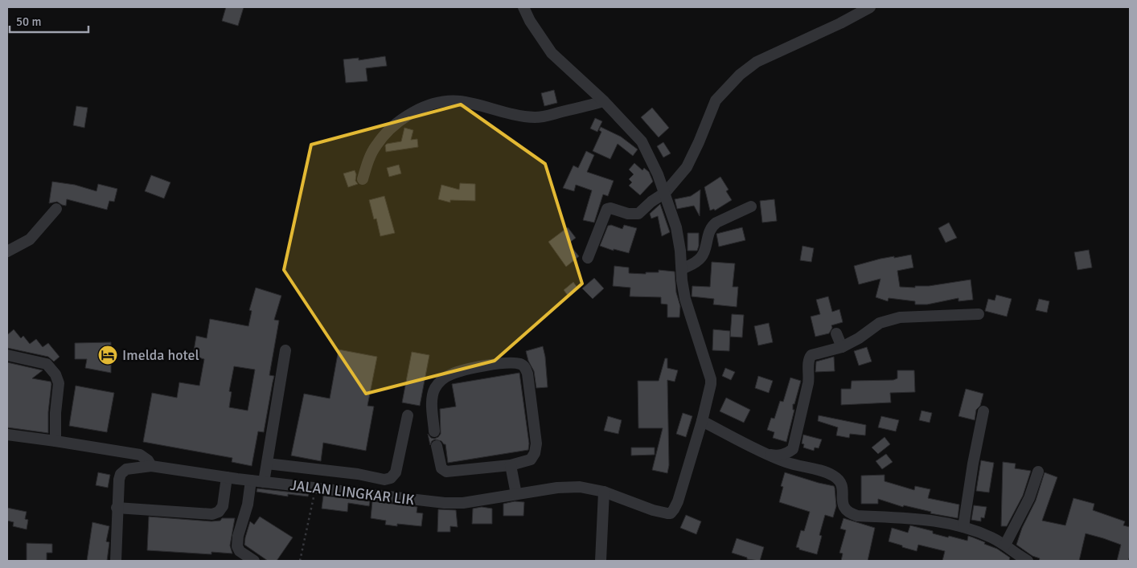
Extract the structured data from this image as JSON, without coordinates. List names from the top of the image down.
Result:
{
  "streets": {
    "street": ["JALAN LINGKAR LIK"]
  },
  "places": {
    "hotel": ["Imelda hotel"]
  },
  "scale_bar": "50 m"
}
